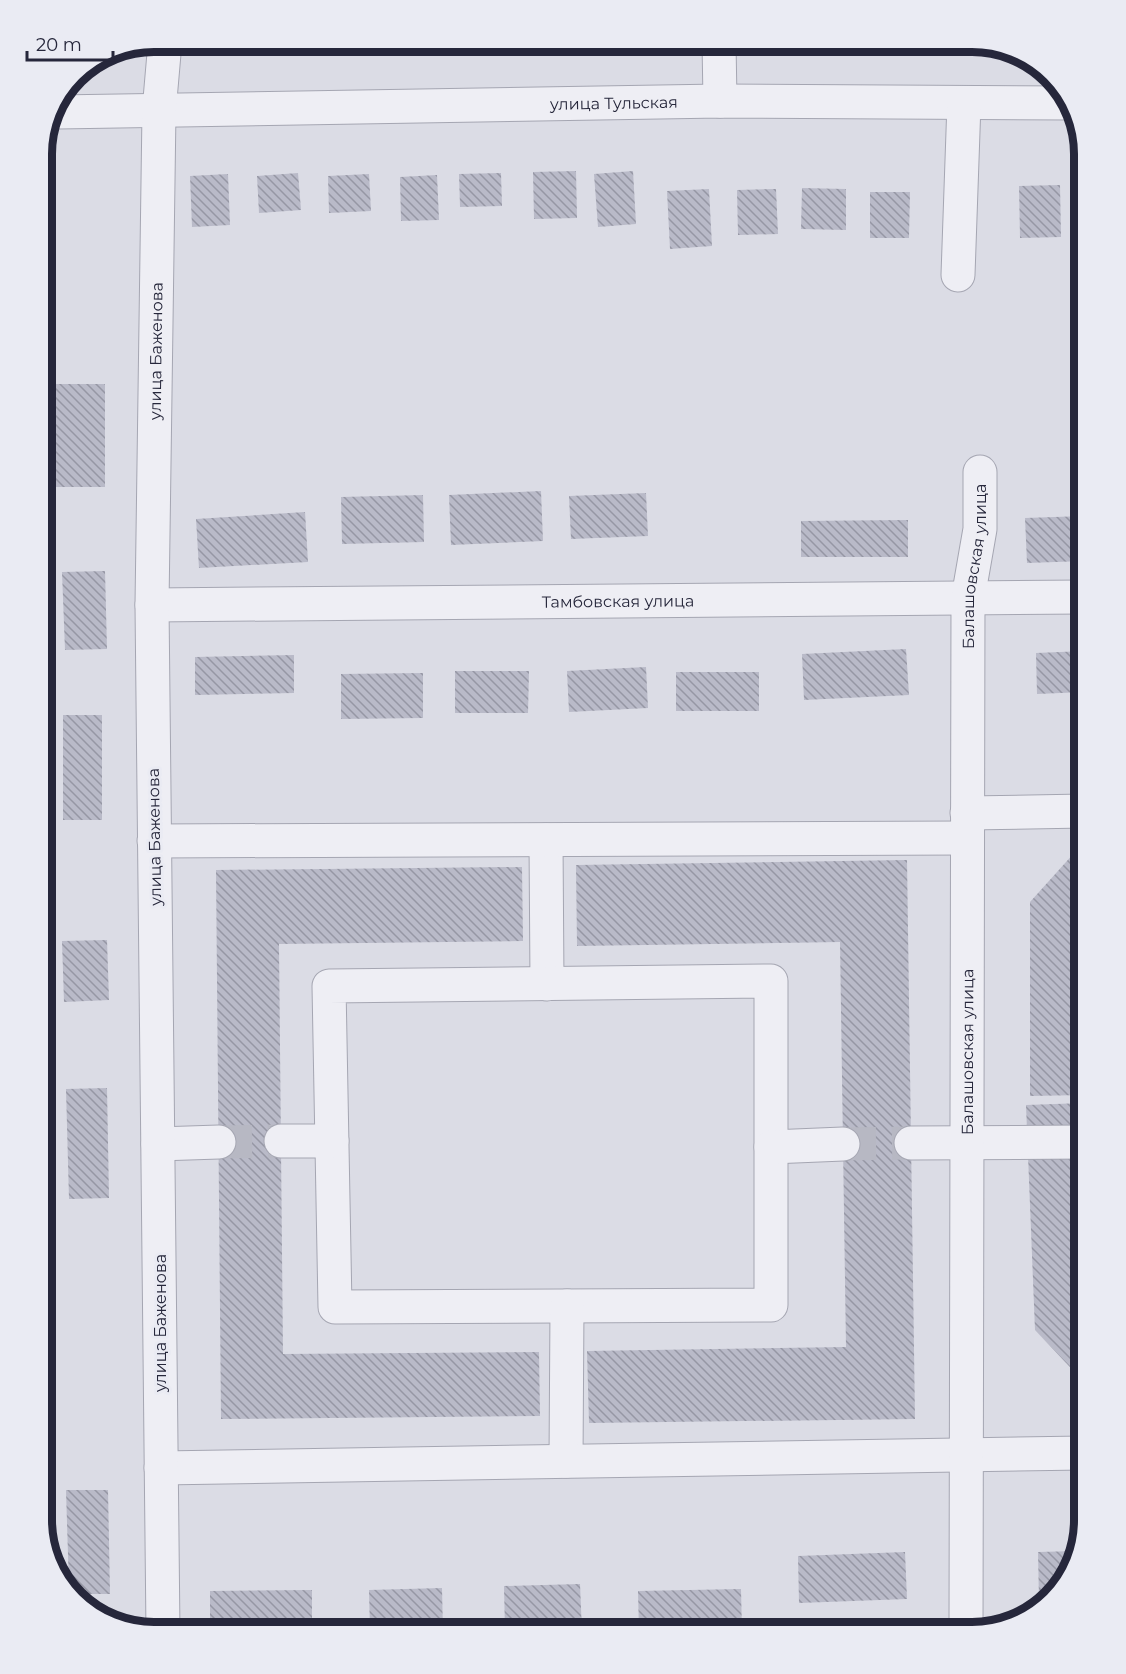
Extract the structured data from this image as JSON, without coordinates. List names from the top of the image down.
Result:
{
  "streets": {
    "street": [
      "улица Тульская",
      "улица Баженова",
      "Балашовская улица",
      "Тамбовская улица"
    ]
  },
  "crossings": [
    ["улица Тульская", "улица Баженова"],
    ["улица Баженова", "Тамбовская улица"],
    ["Балашовская улица", "Тамбовская улица"]
  ],
  "scale_bar": "20 m"
}
